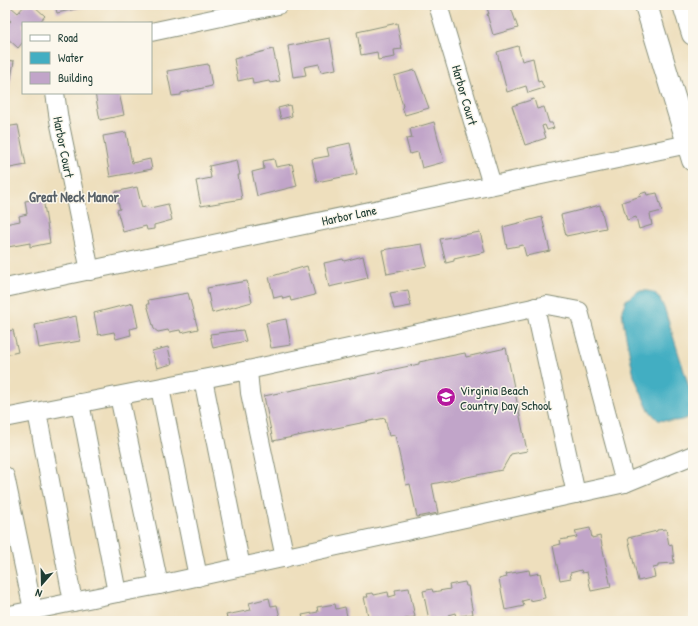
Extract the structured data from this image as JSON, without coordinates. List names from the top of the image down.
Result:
{
  "streets": {
    "street": ["Harbor Court", "Harbor Lane"]
  },
  "crossings": [
    ["Harbor Court", "Harbor Lane"]
  ],
  "districts": ["Great Neck Manor"],
  "places": {
    "school or university": ["Virginia Beach Country Day School"]
  },
  "legend": ["Road", "Water", "Building"],
  "north": "bottom"
}
